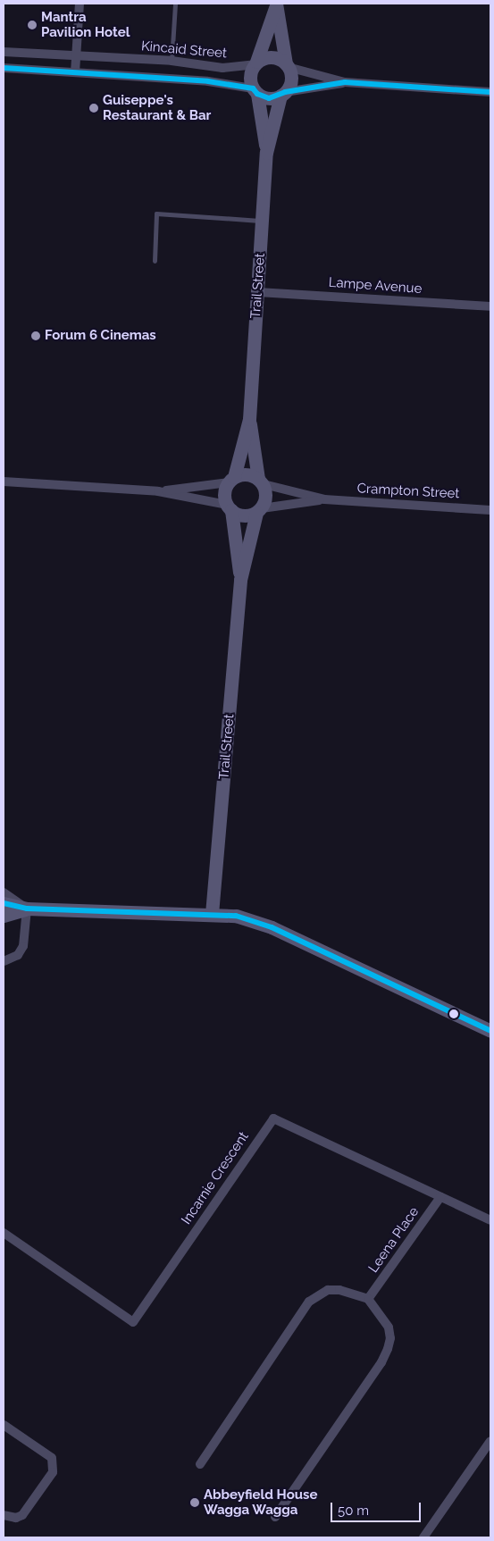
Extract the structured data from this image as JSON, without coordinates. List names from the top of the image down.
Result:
{
  "streets": {
    "street": [
      "Kincaid Street",
      "Trail Street",
      "Lampe Avenue",
      "Crampton Street",
      "Incarnie Crescent",
      "Leena Place"
    ]
  },
  "crossings": [
    ["Kincaid Street", "Trail Street"],
    ["Trail Street", "Lampe Avenue"],
    ["Trail Street", "Crampton Street"],
    ["Incarnie Crescent", "Leena Place"]
  ],
  "places": [
    "Mantra Pavilion Hotel",
    "Guiseppe's Restaurant & Bar",
    "Forum 6 Cinemas",
    "Abbeyfield House Wagga Wagga"
  ],
  "scale_bar": "50 m"
}
